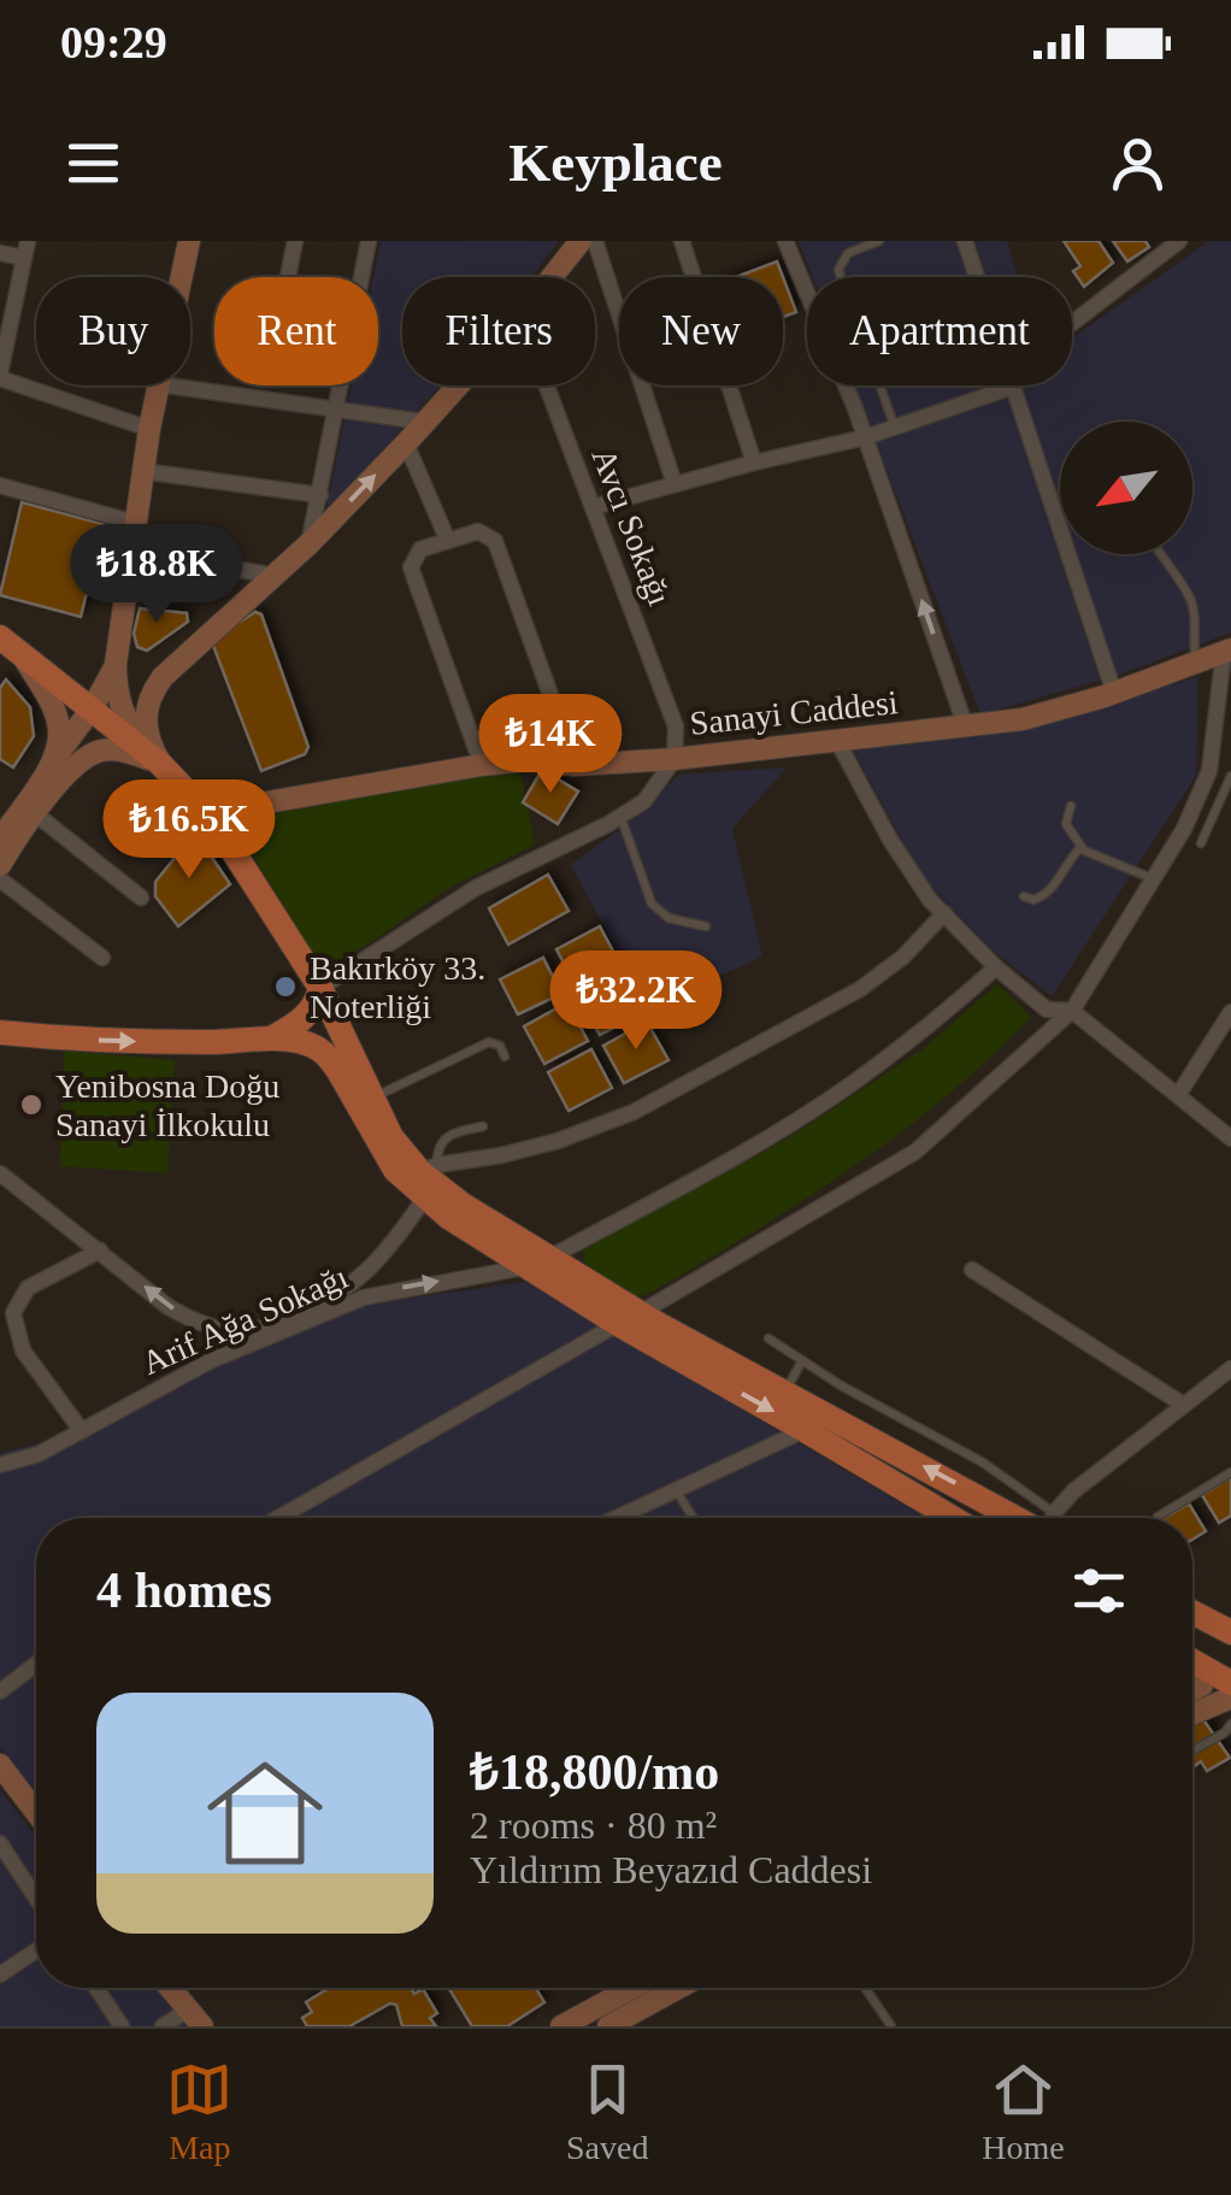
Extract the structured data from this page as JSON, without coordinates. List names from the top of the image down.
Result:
{
  "streets": {
    "main road": ["Sanayi Caddesi"],
    "street": ["Avcı Sokağı", "Arif Ağa Sokağı"]
  },
  "crossings": [
    ["Avcı Sokağı", "Sanayi Caddesi"]
  ],
  "places": ["Bakırköy 33. Noterliği", "Yenibosna Doğu Sanayi İlkokulu"],
  "north": "bottom left",
  "page": {
    "status": "09:29",
    "header": "Keyplace",
    "chip": [
      "Buy",
      "Rent",
      "Filters",
      "New",
      "Apartment"
    ],
    "price": [
      "₺18.8K",
      "₺14K",
      "₺16.5K",
      "₺32.2K"
    ],
    "heading": "4 homes",
    "list": [
      {
        "name": "₺18,800/mo",
        "note": "2 rooms · 80 m² · Yıldırım Beyazıd Caddesi"
      }
    ],
    "tabs": ["Map", "Saved", "Home"]
  }
}
